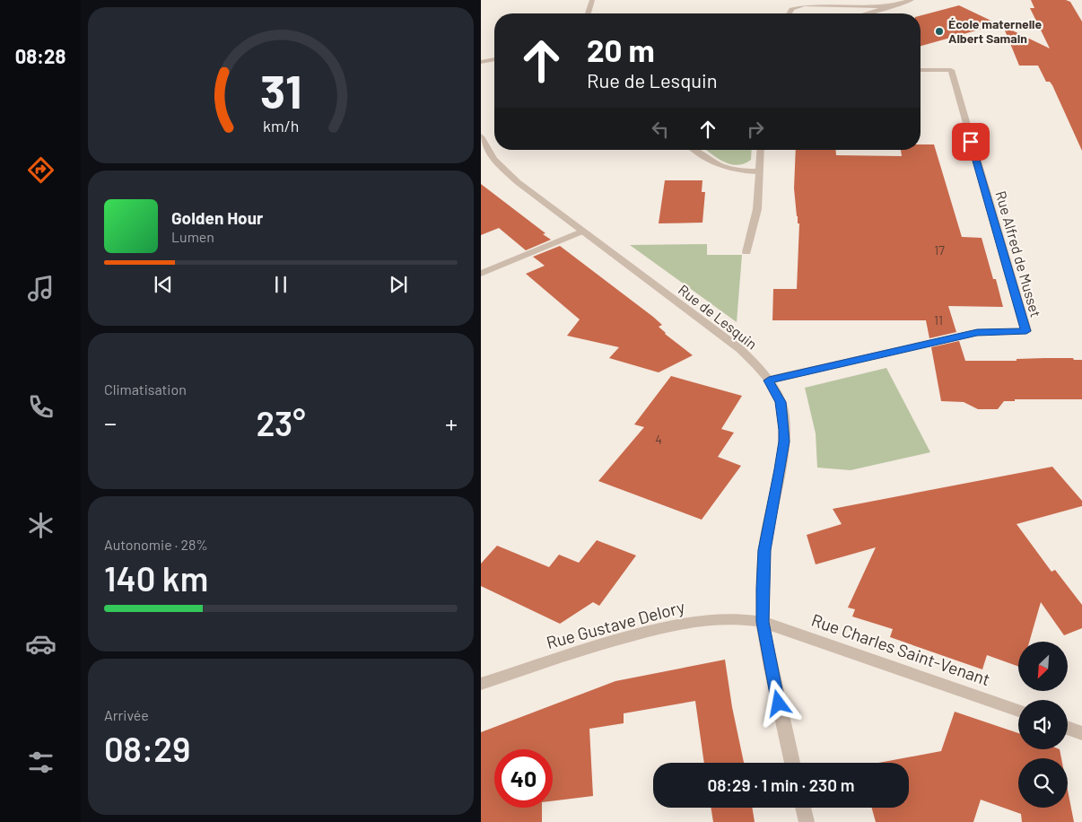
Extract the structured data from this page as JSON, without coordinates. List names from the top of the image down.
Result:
{
  "streets": {
    "street": [
      "Rue Alfred de Musset",
      "Rue de Lesquin",
      "Rue Gustave Delory",
      "Rue Charles Saint-Venant"
    ]
  },
  "crossings": [
    ["Rue Alfred de Musset", "Rue de Lesquin"],
    ["Rue de Lesquin", "Rue Gustave Delory"],
    ["Rue de Lesquin", "Rue Charles Saint-Venant"],
    ["Rue Gustave Delory", "Rue Charles Saint-Venant"]
  ],
  "places": ["École maternelle Albert Samain"],
  "house_numbers": ["17", "11", "4"],
  "north": "bottom left",
  "page": {
    "tabs": "08:28",
    "turn": ["20 m", "Rue de Lesquin"],
    "song": ["Golden Hour", "Lumen"],
    "tile": [
      "Climatisation",
      ["Autonomie · 28%", "140 km"],
      ["Arrivée", "08:29"]
    ],
    "heat": ["−", "23°", "+"],
    "limit": "40",
    "trip": "08:29 · 1 min · 230 m",
    "gauge": ["31", "km/h"]
  }
}
